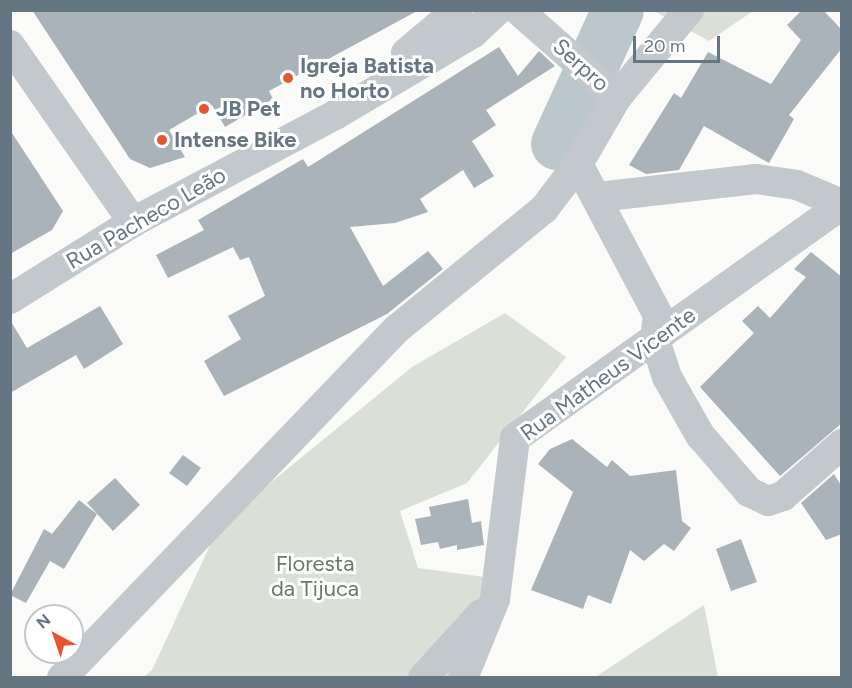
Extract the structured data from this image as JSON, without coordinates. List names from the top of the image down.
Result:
{
  "streets": {
    "street": ["Serpro", "Rua Pacheco Leão", "Rua Matheus Vicente"]
  },
  "parks": ["Floresta da Tijuca"],
  "places": ["Igreja Batista no Horto", "JB Pet", "Intense Bike"],
  "scale_bar": "20 m",
  "north": "top left"
}
